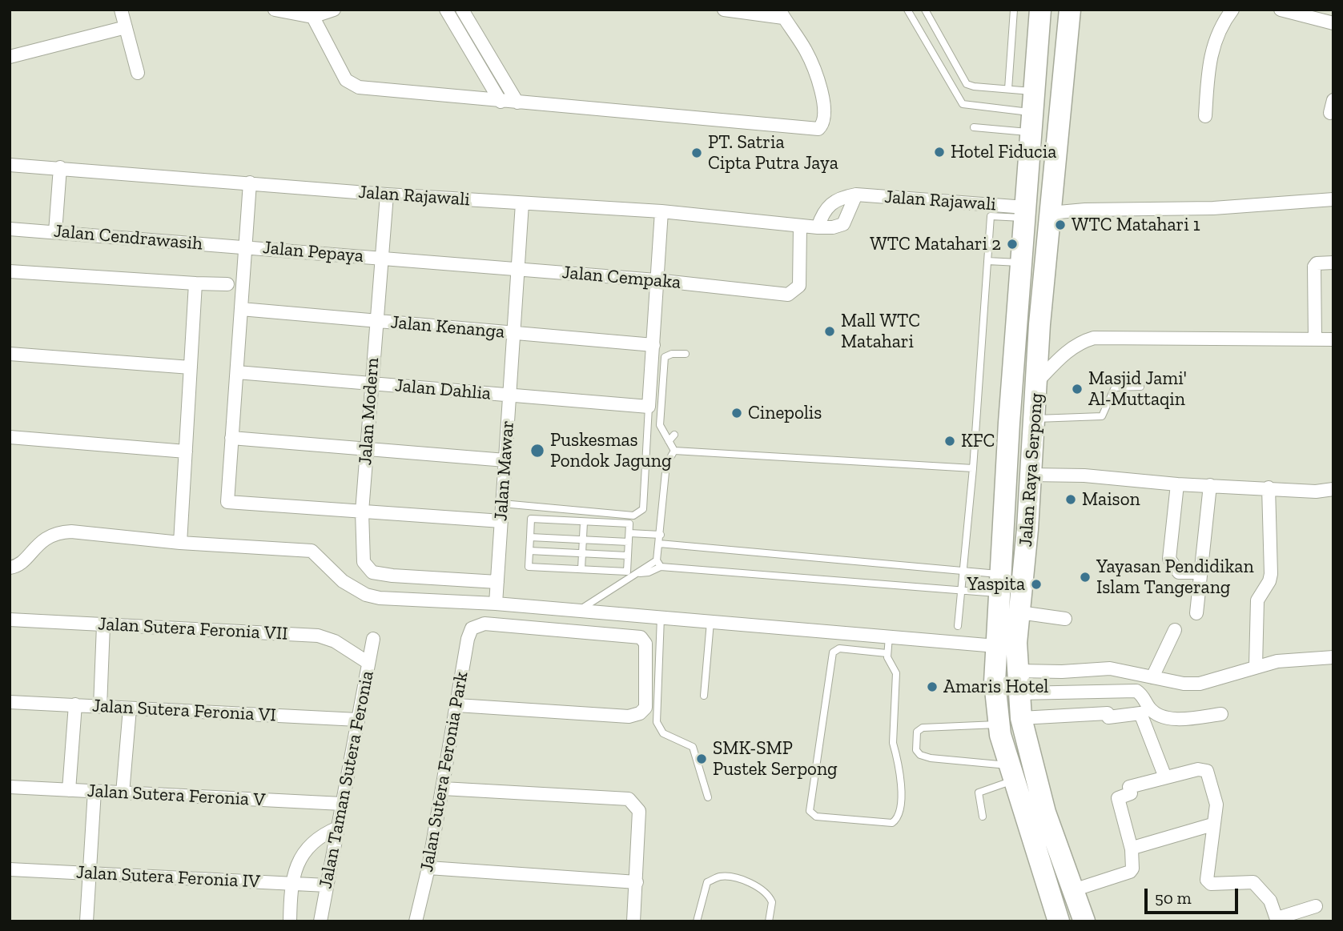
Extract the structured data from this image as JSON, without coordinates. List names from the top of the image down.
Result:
{
  "streets": {
    "main road": ["Jalan Raya Serpong"],
    "street": [
      "Jalan Rajawali",
      "Jalan Cendrawasih",
      "Jalan Pepaya",
      "Jalan Cempaka",
      "Jalan Kenanga",
      "Jalan Dahlia",
      "Jalan Modern",
      "Jalan Mawar",
      "Jalan Sutera Feronia VII",
      "Jalan Sutera Feronia VI",
      "Jalan Sutera Feronia Park",
      "Jalan Taman Sutera Feronia",
      "Jalan Sutera Feronia V",
      "Jalan Sutera Feronia IV"
    ]
  },
  "crossings": [
    ["Jalan Rajawali", "Jalan Cempaka"],
    ["Jalan Rajawali", "Jalan Modern"],
    ["Jalan Rajawali", "Jalan Raya Serpong"],
    ["Jalan Rajawali", "Jalan Mawar"],
    ["Jalan Cendrawasih", "Jalan Pepaya"],
    ["Jalan Pepaya", "Jalan Cempaka"],
    ["Jalan Pepaya", "Jalan Modern"],
    ["Jalan Cempaka", "Jalan Modern"],
    ["Jalan Cempaka", "Jalan Mawar"],
    ["Jalan Kenanga", "Jalan Modern"],
    ["Jalan Kenanga", "Jalan Mawar"],
    ["Jalan Dahlia", "Jalan Modern"],
    ["Jalan Dahlia", "Jalan Mawar"],
    ["Jalan Modern", "Jalan Mawar"],
    ["Jalan Sutera Feronia VII", "Jalan Taman Sutera Feronia"],
    ["Jalan Sutera Feronia VI", "Jalan Taman Sutera Feronia"],
    ["Jalan Taman Sutera Feronia", "Jalan Sutera Feronia V"],
    ["Jalan Taman Sutera Feronia", "Jalan Sutera Feronia IV"]
  ],
  "places": [
    "Hotel Fiducia",
    "PT. Satria Cipta Putra Jaya",
    "WTC Matahari 1",
    "WTC Matahari 2",
    "Mall WTC Matahari",
    "Masjid Jami' Al-Muttaqin",
    "Cinepolis",
    "KFC",
    "Puskesmas Pondok Jagung",
    "Maison",
    "Yayasan Pendidikan Islam Tangerang",
    "Yaspita",
    "Amaris Hotel",
    "SMK-SMP Pustek Serpong"
  ],
  "scale_bar": "50 m"
}
